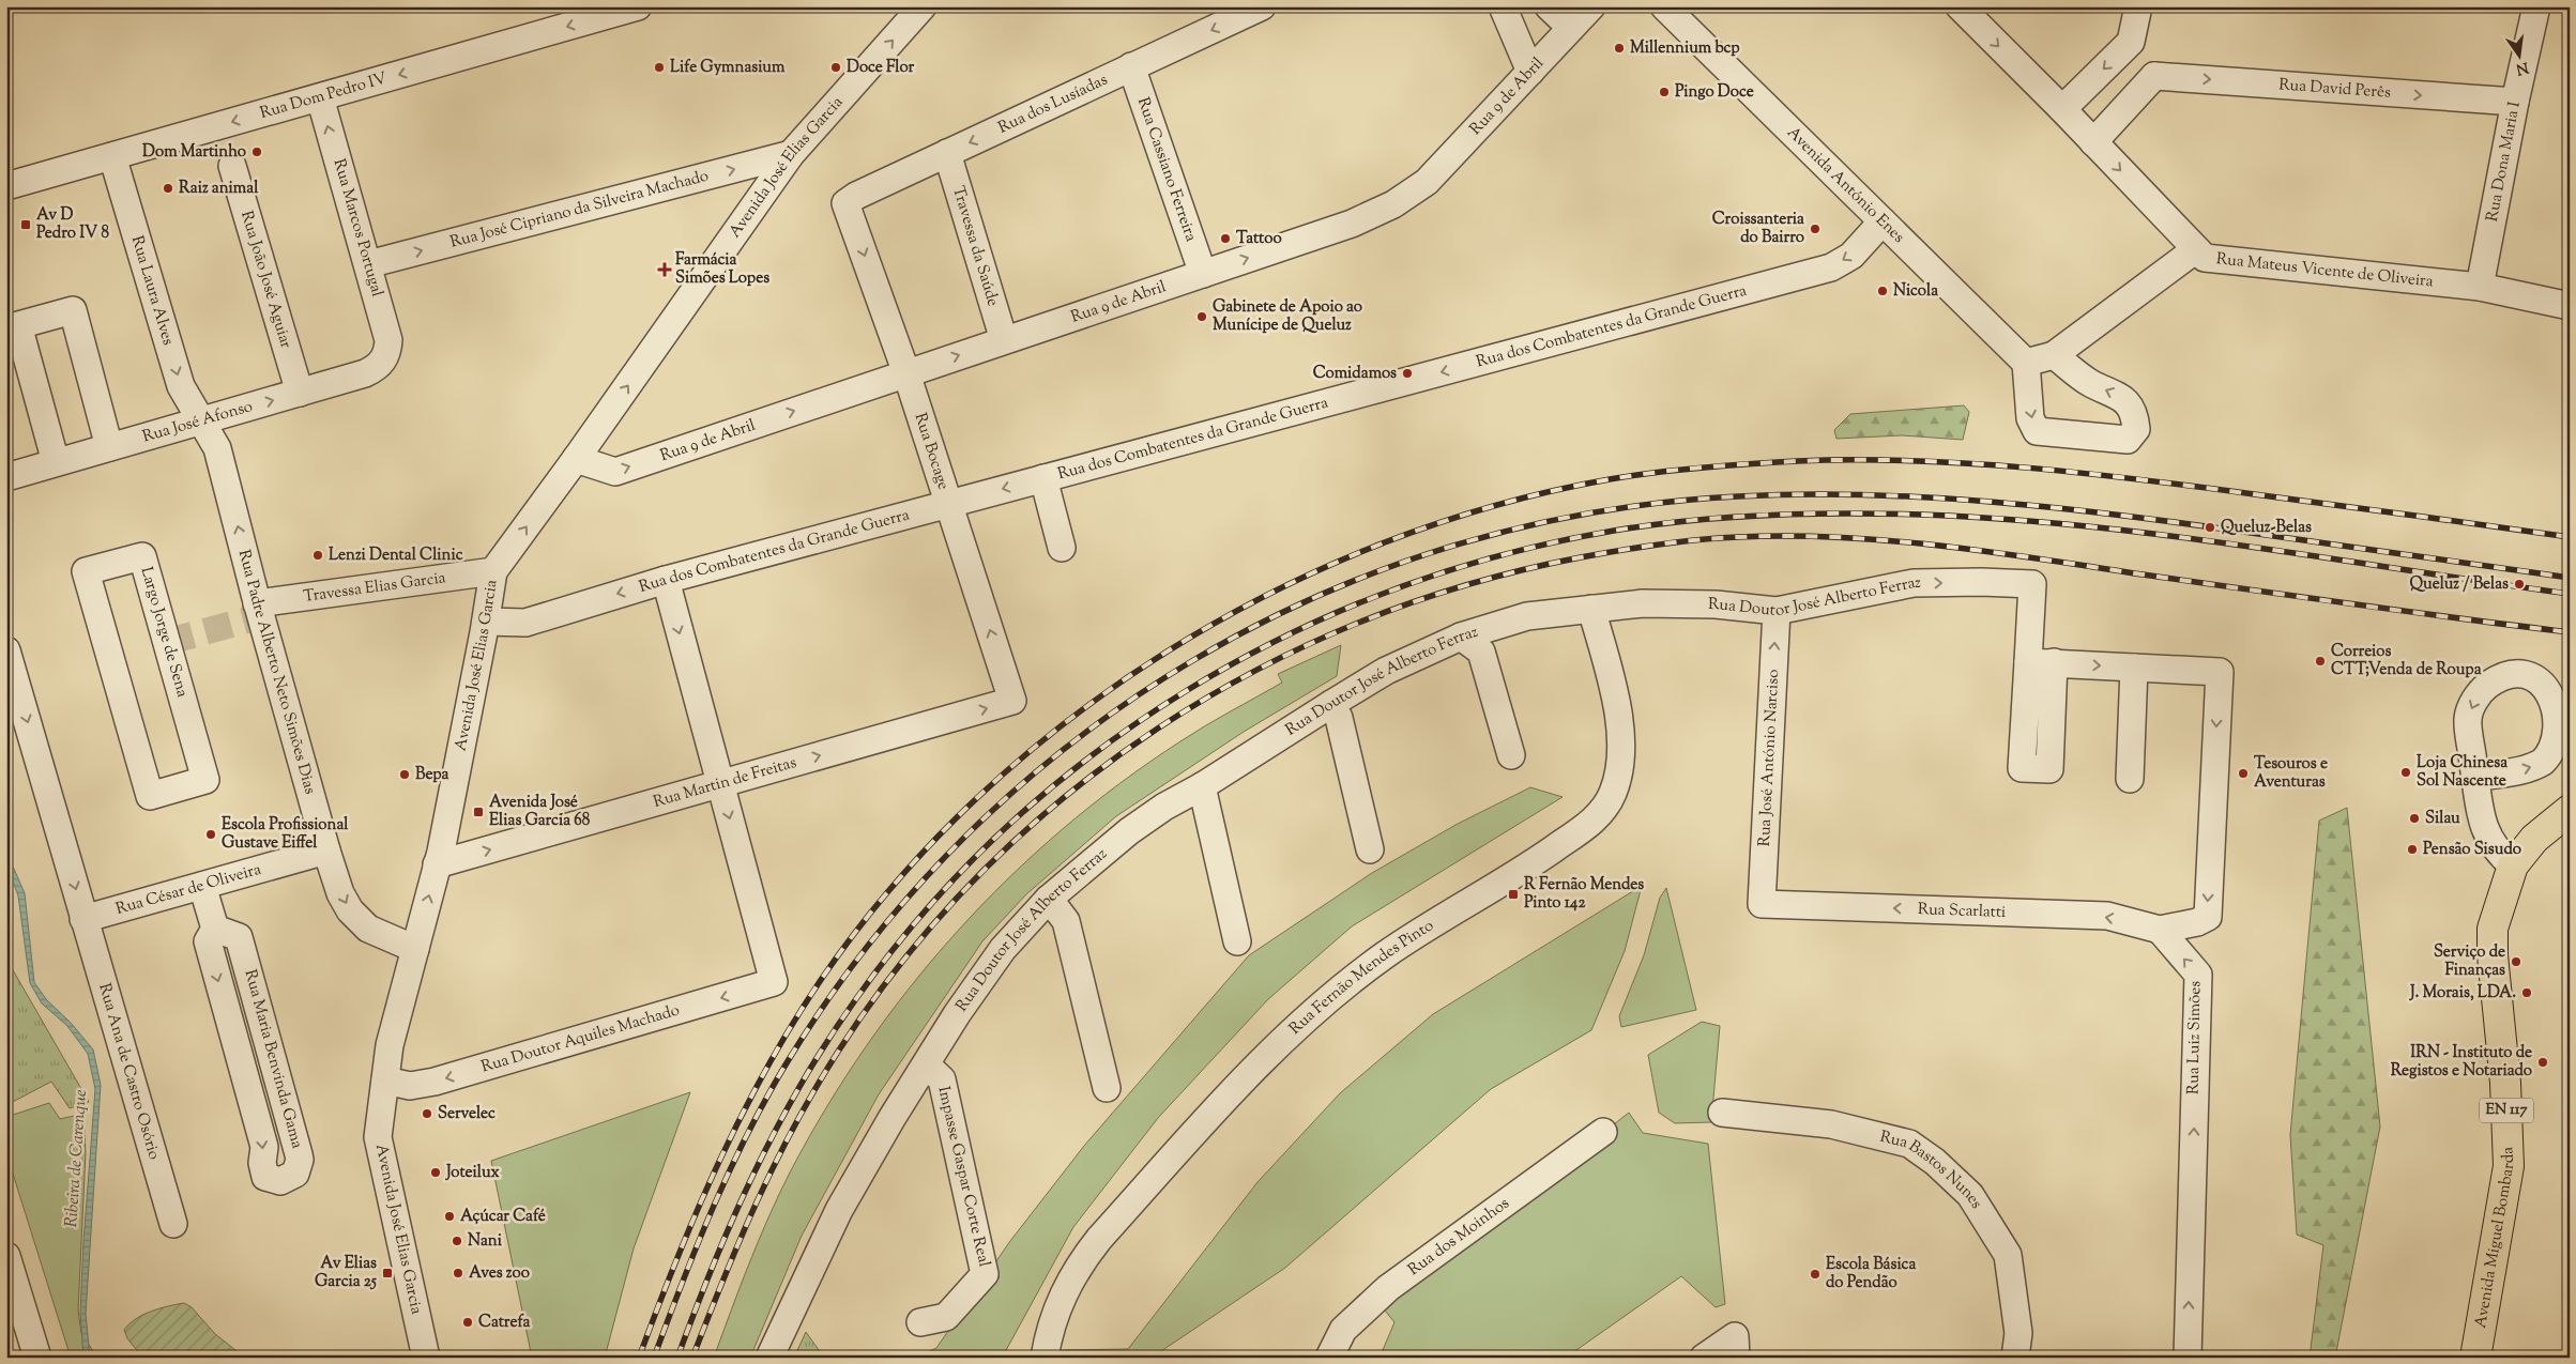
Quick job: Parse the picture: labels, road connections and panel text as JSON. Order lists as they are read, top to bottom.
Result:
{
  "streets": {
    "main road": ["EN 117", "Avenida Miguel Bombarda"],
    "street": [
      "Rua David Perês",
      "Rua Dom Pedro IV",
      "Rua 9 de Abril",
      "Rua dos Lusíadas",
      "Rua Dona Maria I",
      "Avenida José Elias Garcia",
      "Rua Cassiano Ferreira",
      "Avenida António Enes",
      "Rua José Cipriano da Silveira Machado",
      "Rua Marcos Portugal",
      "Travessa da Saúde",
      "Rua Mateus Vicente de Oliveira",
      "Rua João José Aguiar",
      "Rua Laura Alves",
      "Rua dos Combatentes da Grande Guerra",
      "Rua José Afonso",
      "Rua Bocage",
      "Travessa Elias Garcia",
      "Rua Doutor José Alberto Ferraz",
      "Largo Jorge de Sena",
      "Rua Padre Alberto Neto Simões Dias",
      "Rua José António Narciso",
      "Rua Martin de Freitas",
      "Rua César de Oliveira",
      "Rua Scarlatti",
      "Rua Fernão Mendes Pinto",
      "Rua Luiz Simões",
      "Rua Doutor Aquiles Machado",
      "Rua Maria Benvinda Gama",
      "Rua Ana de Castro Osório",
      "Rua Bastos Nunes",
      "Impasse Gaspar Corte Real",
      "Rua dos Moinhos"
    ]
  },
  "crossings": [
    ["Rua David Perês", "Rua Dona Maria I"],
    ["Rua Dom Pedro IV", "Rua Marcos Portugal"],
    ["Rua Dom Pedro IV", "Rua Laura Alves"],
    ["Rua 9 de Abril", "Avenida José Elias Garcia"],
    ["Rua 9 de Abril", "Rua Cassiano Ferreira"],
    ["Rua 9 de Abril", "Travessa da Saúde"],
    ["Rua 9 de Abril", "Rua Bocage"],
    ["Rua dos Lusíadas", "Rua Cassiano Ferreira"],
    ["Rua dos Lusíadas", "Travessa da Saúde"],
    ["Rua dos Lusíadas", "Rua Bocage"],
    ["Rua Dona Maria I", "Rua Mateus Vicente de Oliveira"],
    ["Avenida José Elias Garcia", "Rua José Cipriano da Silveira Machado"],
    ["Avenida José Elias Garcia", "Rua dos Combatentes da Grande Guerra"],
    ["Avenida José Elias Garcia", "Travessa Elias Garcia"],
    ["Avenida José Elias Garcia", "Rua Padre Alberto Neto Simões Dias"],
    ["Avenida José Elias Garcia", "Rua Martin de Freitas"],
    ["Avenida José Elias Garcia", "Rua Doutor Aquiles Machado"],
    ["Avenida António Enes", "Rua dos Combatentes da Grande Guerra"],
    ["Rua José Cipriano da Silveira Machado", "Rua Marcos Portugal"],
    ["Rua Marcos Portugal", "Rua José Afonso"],
    ["Rua João José Aguiar", "Rua José Afonso"],
    ["Rua Laura Alves", "Rua José Afonso"],
    ["Rua Laura Alves", "Rua Padre Alberto Neto Simões Dias"],
    ["Rua dos Combatentes da Grande Guerra", "Rua Bocage"],
    ["Rua José Afonso", "Rua Padre Alberto Neto Simões Dias"],
    ["Rua Bocage", "Rua Martin de Freitas"],
    ["Travessa Elias Garcia", "Rua Padre Alberto Neto Simões Dias"],
    ["Rua Doutor José Alberto Ferraz", "Rua José António Narciso"],
    ["Rua Doutor José Alberto Ferraz", "Rua Scarlatti"],
    ["Rua Doutor José Alberto Ferraz", "Rua Fernão Mendes Pinto"],
    ["Rua Doutor José Alberto Ferraz", "Rua Luiz Simões"],
    ["Rua Doutor José Alberto Ferraz", "Impasse Gaspar Corte Real"],
    ["Rua Padre Alberto Neto Simões Dias", "Rua César de Oliveira"],
    ["Rua José António Narciso", "Rua Scarlatti"],
    ["Rua Martin de Freitas", "Rua Doutor Aquiles Machado"],
    ["Rua César de Oliveira", "Rua Maria Benvinda Gama"],
    ["Rua César de Oliveira", "Rua Ana de Castro Osório"],
    ["Rua Scarlatti", "Rua Luiz Simões"]
  ],
  "one_way": [
    "Rua David Perês",
    "Rua Dom Pedro IV",
    "Rua 9 de Abril",
    "Rua dos Lusíadas",
    "Avenida José Elias Garcia",
    "Rua José Cipriano da Silveira Machado",
    "Rua Marcos Portugal",
    "Rua Mateus Vicente de Oliveira",
    "Rua Laura Alves",
    "Rua dos Combatentes da Grande Guerra",
    "Rua José António Narciso",
    "Rua Martin de Freitas",
    "Rua Scarlatti",
    "Rua Luiz Simões",
    "Rua Ana de Castro Osório"
  ],
  "water": ["Ribeira de Carenque"],
  "places": {
    "other": [
      "Millennium bcp",
      "Life Gymnasium",
      "Doce Flor",
      "Pingo Doce",
      "Dom Martinho",
      "Raiz animal",
      "Croissanteria do Bairro",
      "Tattoo",
      "Nicola",
      "Gabinete de Apoio ao Munícipe de Queluz",
      "Comidamos",
      "Queluz-Belas",
      "Lenzi Dental Clinic",
      "Queluz / Belas",
      "Correios CTT;Venda de Roupa",
      "Loja Chinesa Sol Nascente",
      "Tesouros e Aventuras",
      "Bepa",
      "Silau",
      "Escola Profissional Gustave Eiffel",
      "Pensão Sisudo",
      "Serviço de Finanças",
      "J. Morais, LDA.",
      "IRN - Instituto de Registos e Notariado",
      "Servelec",
      "Joteilux",
      "Açúcar Café",
      "Nani",
      "Aves zoo",
      "Escola Básica do Pendão",
      "Catrefa"
    ],
    "transit": [
      "Av D Pedro IV 8",
      "Avenida José Elias Garcia 68",
      "R Fernão Mendes Pinto 142",
      "Av Elias Garcia 25"
    ],
    "health": ["Farmácia Simões Lopes"]
  },
  "north": "bottom"
}
